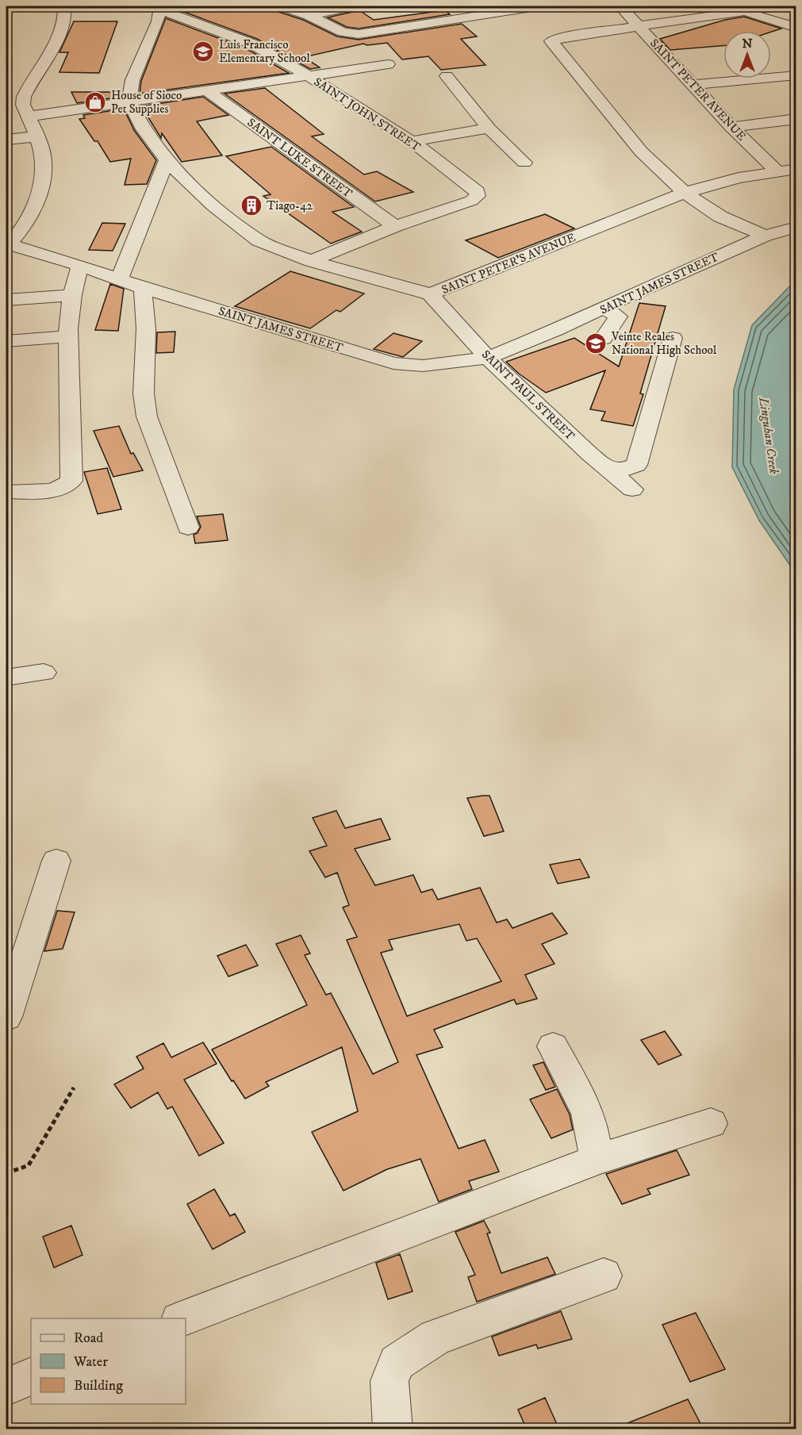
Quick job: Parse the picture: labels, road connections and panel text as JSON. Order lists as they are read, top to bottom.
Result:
{
  "streets": {
    "street": [
      "SAINT PETER AVENUE",
      "SAINT JOHN STREET",
      "SAINT LUKE STREET",
      "SAINT PETER'S AVENUE",
      "SAINT JAMES STREET",
      "SAINT PAUL STREET"
    ]
  },
  "crossings": [
    ["SAINT PETER AVENUE", "SAINT PETER'S AVENUE"],
    ["SAINT JOHN STREET", "SAINT LUKE STREET"],
    ["SAINT PETER'S AVENUE", "SAINT PAUL STREET"],
    ["SAINT JAMES STREET", "SAINT PAUL STREET"]
  ],
  "water": ["Linguhan Creek"],
  "places": {
    "school or university": ["Luis Francisco Elementary School", "Veinte Reales National High School"],
    "shop": ["House of Sioco Pet Supplies"],
    "building": ["Tiago-42"]
  },
  "legend": ["Road", "Water", "Building"],
  "north": "top"
}
